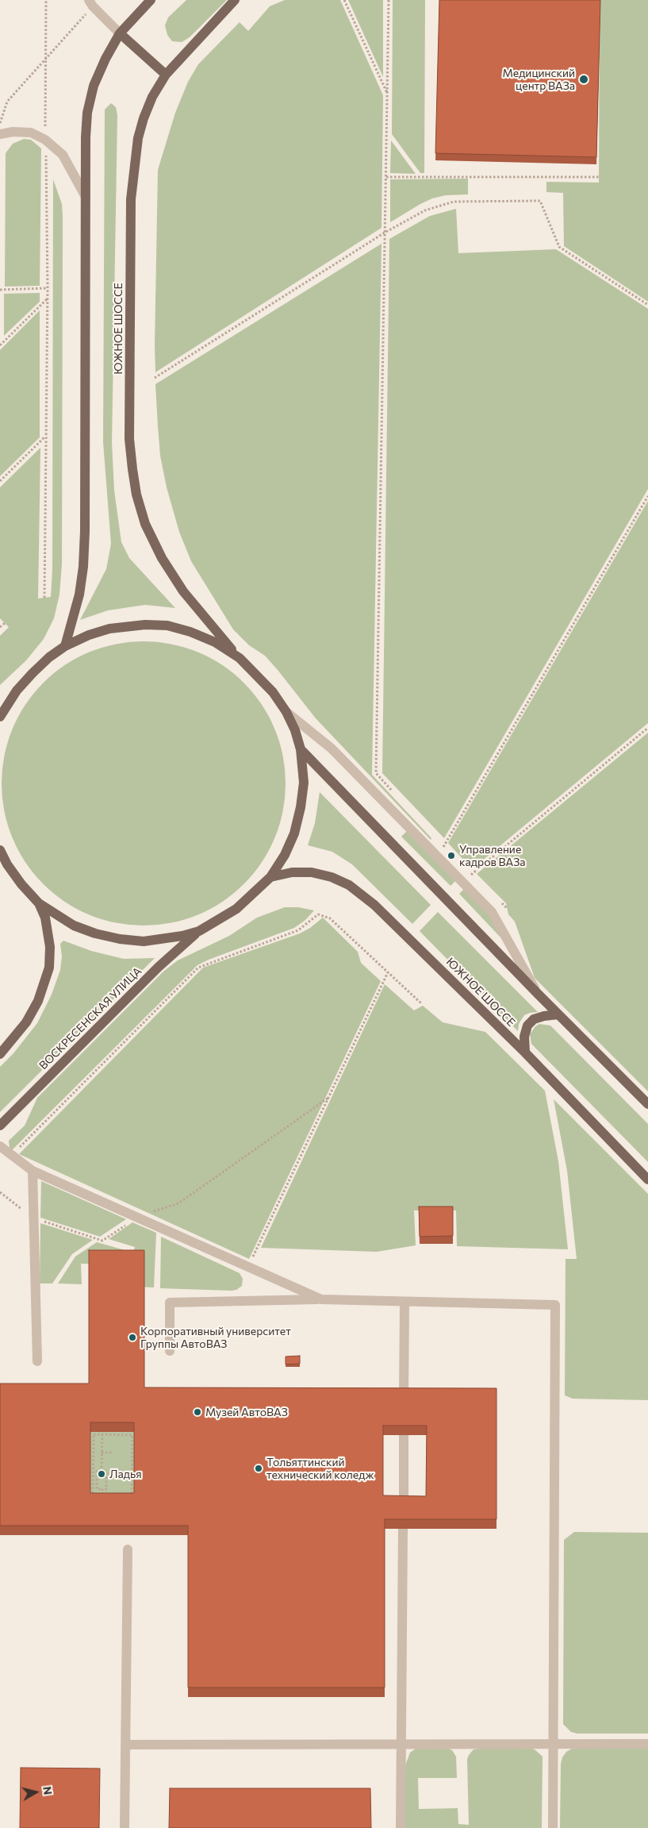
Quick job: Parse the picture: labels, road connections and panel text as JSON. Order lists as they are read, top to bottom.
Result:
{
  "streets": {
    "main road": ["ЮЖНОЕ ШОССЕ", "ВОСКРЕСЕНСКАЯ УЛИЦА"]
  },
  "places": [
    "Медицинский центр ВАЗа",
    "Управление кадров ВАЗа",
    "Корпоративный университет Группы АвтоВАЗ",
    "Музей АвтоВАЗ",
    "Тольяттинский технический коледж",
    "Ладья"
  ],
  "north": "right"
}
